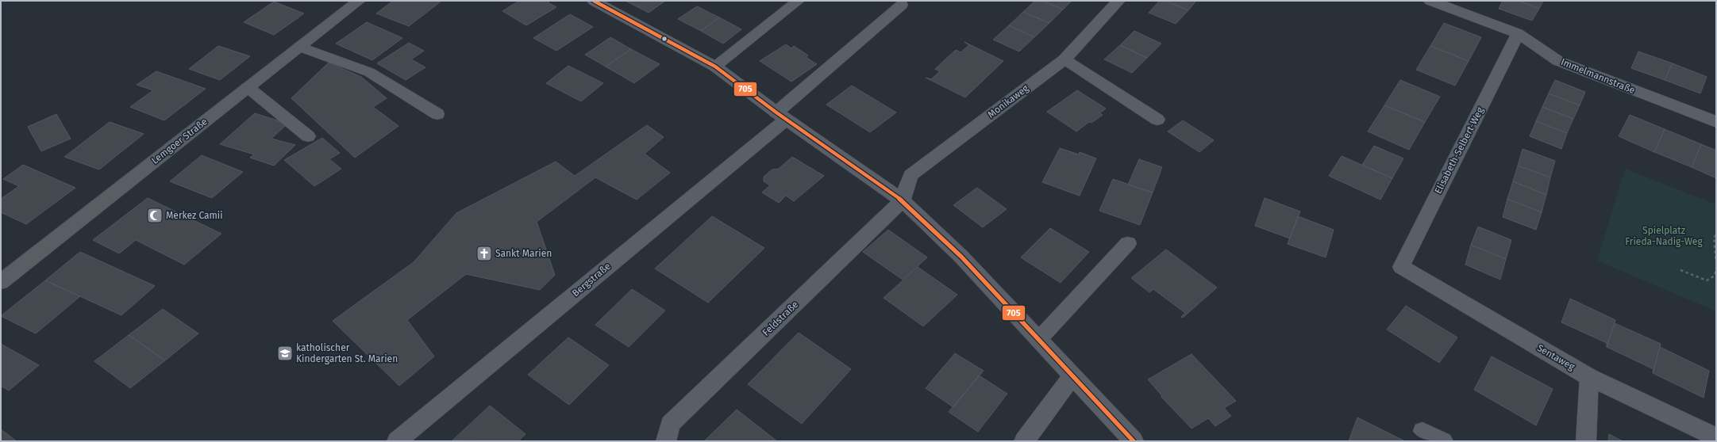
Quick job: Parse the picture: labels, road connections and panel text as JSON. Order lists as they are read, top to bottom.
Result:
{
  "streets": {
    "main road": ["Lemgoer Straße"],
    "street": [
      "Immelmannstraße",
      "Monikaweg",
      "Elisabeth-Selbert-Weg",
      "Bergstraße",
      "Feldstraße",
      "Sentaweg"
    ]
  },
  "crossings": [
    ["Immelmannstraße", "Elisabeth-Selbert-Weg"],
    ["Monikaweg", "Feldstraße"],
    ["Elisabeth-Selbert-Weg", "Sentaweg"]
  ],
  "parks": ["Spielplatz Frieda-Nadig-Weg"],
  "places": {
    "mosque": ["Merkez Camii"],
    "church": ["Sankt Marien"],
    "school or university": ["katholischer Kindergarten St. Marien"]
  },
  "lines": ["transit line 705"]
}
